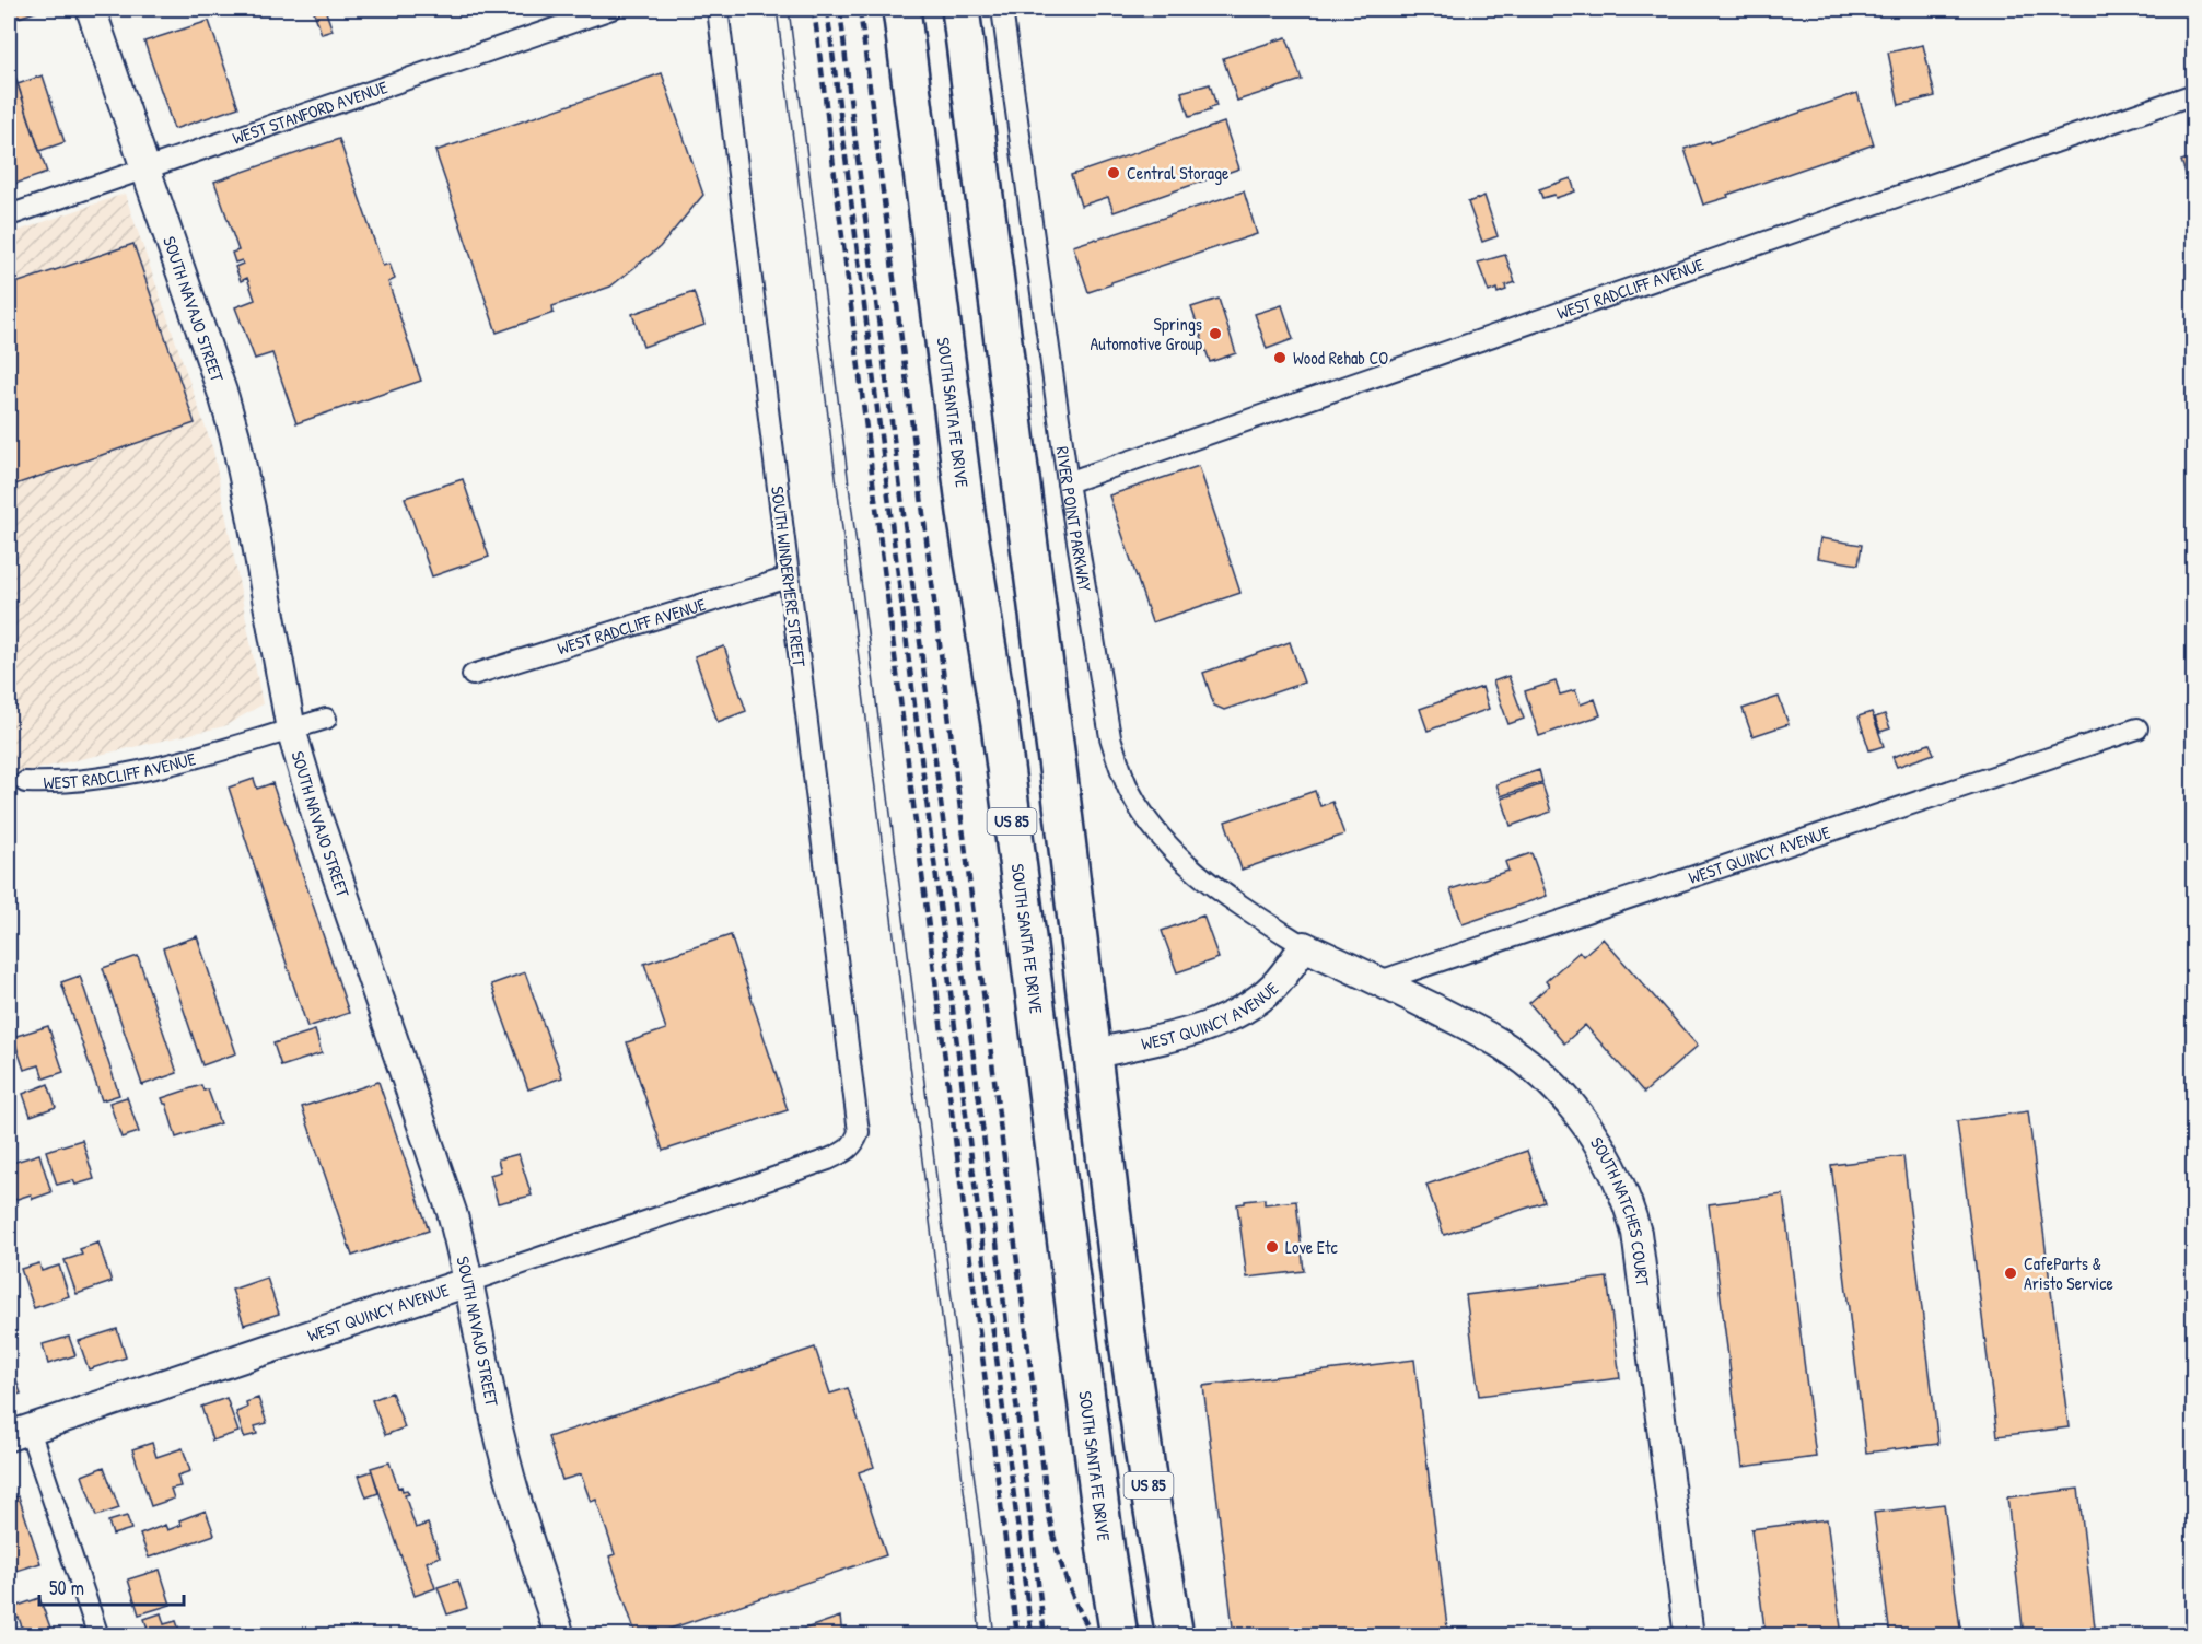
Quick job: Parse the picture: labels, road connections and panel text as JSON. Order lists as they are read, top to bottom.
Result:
{
  "streets": {
    "highway": ["SOUTH SANTA FE DRIVE", "US 85"],
    "street": [
      "WEST STANFORD AVENUE",
      "WEST RADCLIFF AVENUE",
      "SOUTH NAVAJO STREET",
      "RIVER POINT PARKWAY",
      "SOUTH WINDERMERE STREET",
      "WEST QUINCY AVENUE",
      "SOUTH NATCHES COURT"
    ]
  },
  "crossings": [
    ["WEST STANFORD AVENUE", "SOUTH NAVAJO STREET"],
    ["WEST RADCLIFF AVENUE", "SOUTH NAVAJO STREET"],
    ["WEST RADCLIFF AVENUE", "RIVER POINT PARKWAY"],
    ["WEST RADCLIFF AVENUE", "SOUTH WINDERMERE STREET"],
    ["SOUTH NAVAJO STREET", "WEST QUINCY AVENUE"],
    ["RIVER POINT PARKWAY", "WEST QUINCY AVENUE"],
    ["RIVER POINT PARKWAY", "SOUTH NATCHES COURT"],
    ["SOUTH WINDERMERE STREET", "WEST QUINCY AVENUE"],
    ["US 85", "WEST QUINCY AVENUE"],
    ["WEST QUINCY AVENUE", "SOUTH NATCHES COURT"]
  ],
  "places": [
    "Central Storage",
    "Springs Automotive Group",
    "Wood Rehab CO",
    "Love Etc",
    "CafeParts & Aristo Service"
  ],
  "scale_bar": "50 m"
}
